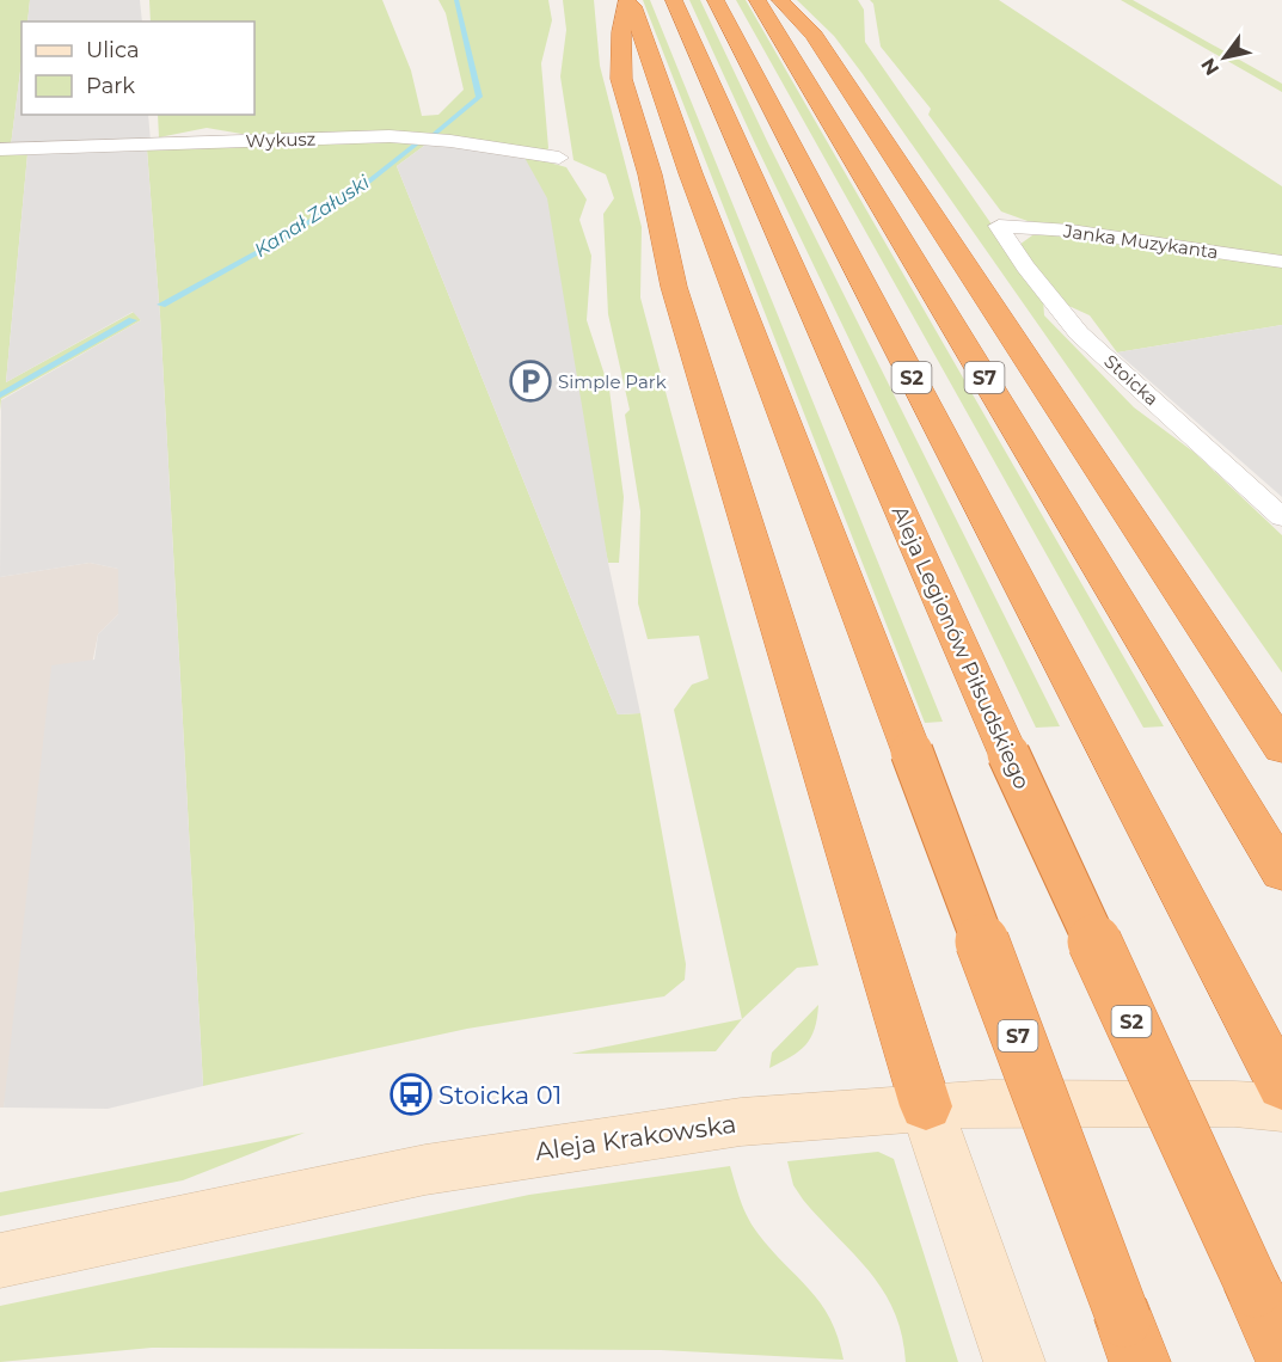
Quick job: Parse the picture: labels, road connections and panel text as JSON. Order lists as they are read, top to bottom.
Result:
{
  "streets": {
    "highway": ["S2", "S7", "Aleja Legionów Piłsudskiego"],
    "main road": ["Aleja Krakowska"],
    "street": ["Wykusz", "Janka Muzykanta", "Stoicka"]
  },
  "crossings": [
    ["Janka Muzykanta", "Stoicka"]
  ],
  "water": ["Kanał Załuski"],
  "places": {
    "parking": ["Simple Park"],
    "bus stop": ["Stoicka 01"]
  },
  "legend": ["Ulica", "Park"],
  "north": "bottom left"
}
